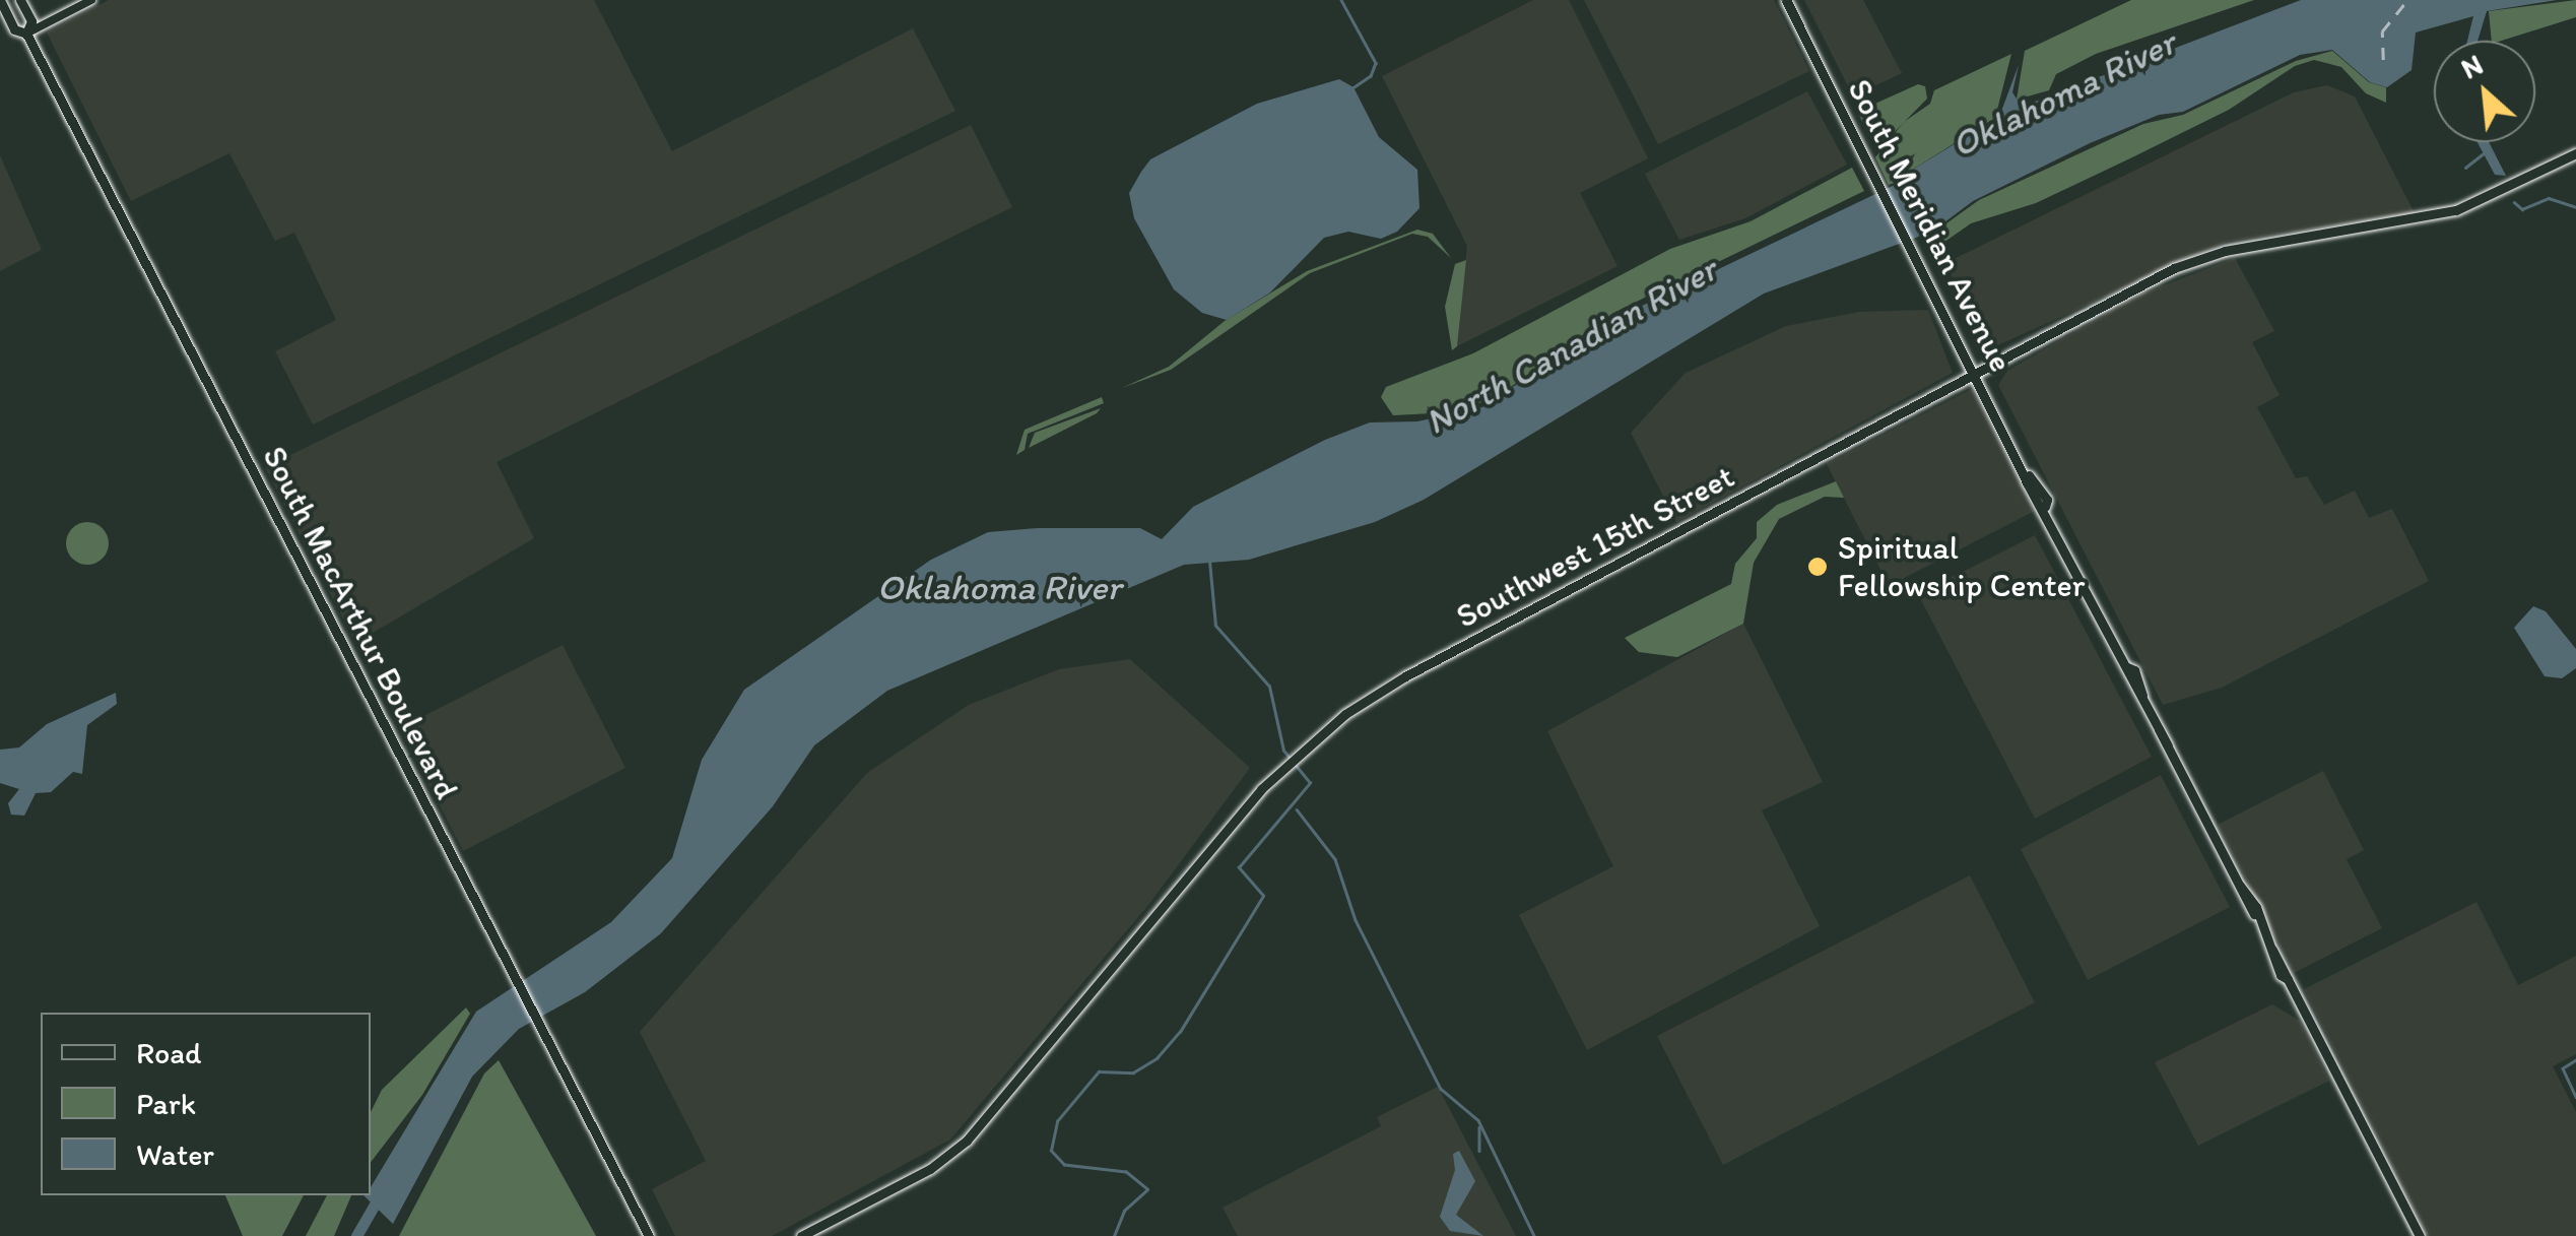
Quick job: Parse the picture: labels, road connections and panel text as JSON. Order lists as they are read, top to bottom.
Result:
{
  "streets": {
    "main road": ["South Meridian Avenue", "Southwest 15th Street", "South MacArthur Boulevard"]
  },
  "crossings": [
    ["South Meridian Avenue", "Southwest 15th Street"]
  ],
  "water": ["Oklahoma River", "North Canadian River"],
  "places": ["Spiritual Fellowship Center"],
  "legend": ["Road", "Park", "Water"],
  "north": "top left"
}
